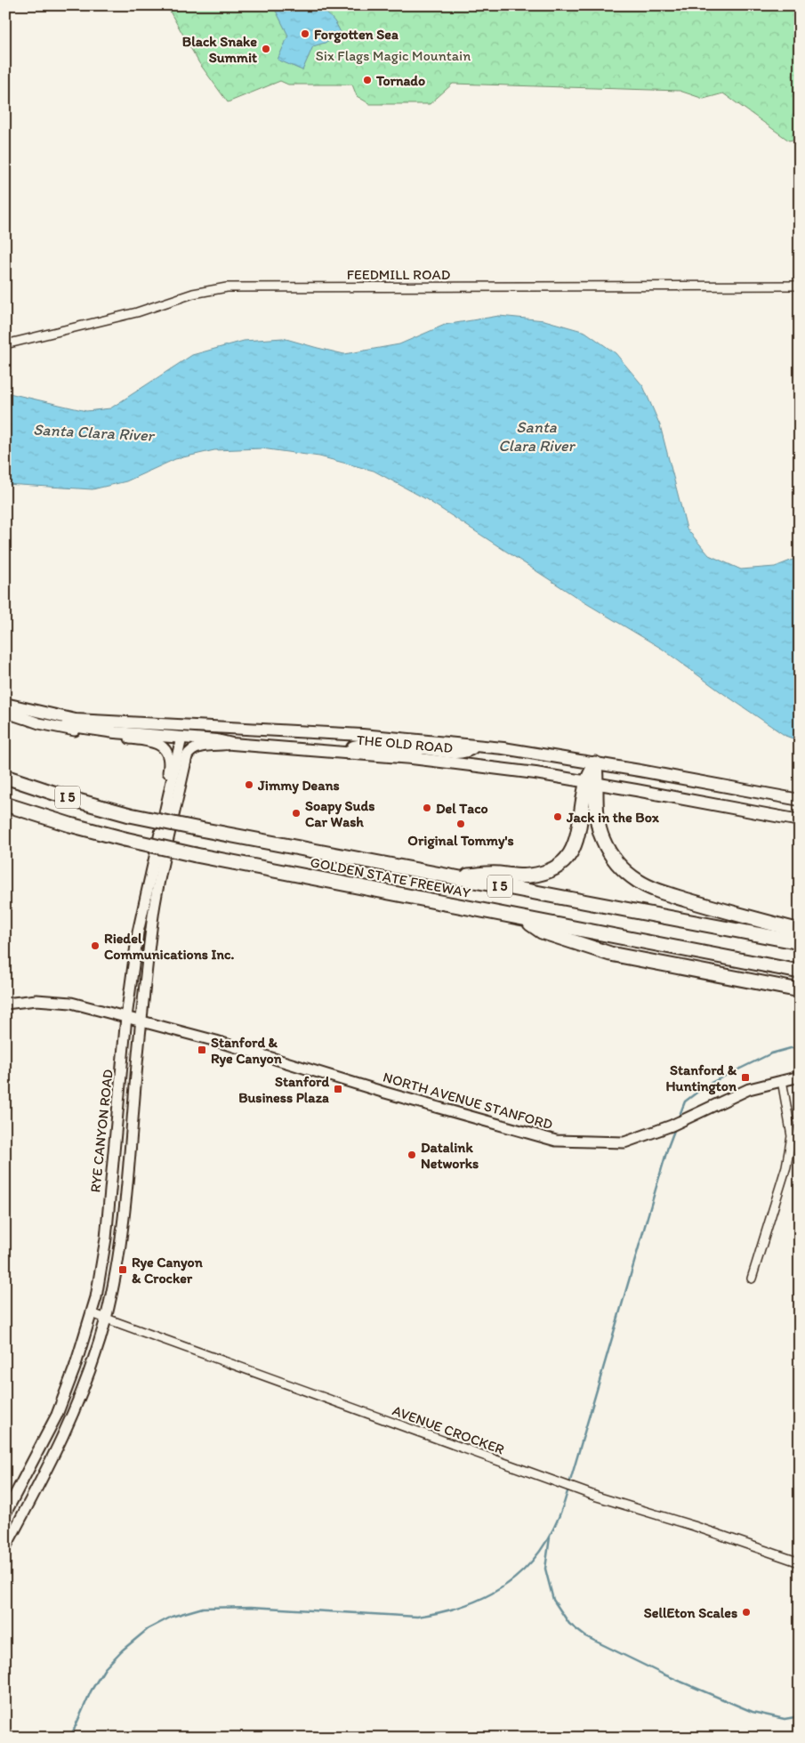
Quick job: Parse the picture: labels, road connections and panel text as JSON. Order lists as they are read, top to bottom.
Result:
{
  "streets": {
    "highway": ["I 5", "GOLDEN STATE FREEWAY"],
    "main road": ["THE OLD ROAD", "NORTH AVENUE STANFORD", "RYE CANYON ROAD"],
    "street": ["FEEDMILL ROAD", "AVENUE CROCKER"]
  },
  "crossings": [
    ["THE OLD ROAD", "RYE CANYON ROAD"],
    ["NORTH AVENUE STANFORD", "RYE CANYON ROAD"],
    ["RYE CANYON ROAD", "AVENUE CROCKER"]
  ],
  "water": ["Santa Clara River"],
  "parks": ["Six Flags Magic Mountain"],
  "places": {
    "other": [
      "Forgotten Sea",
      "Black Snake Summit",
      "Tornado",
      "Jimmy Deans",
      "Del Taco",
      "Soapy Suds Car Wash",
      "Jack in the Box",
      "Original Tommy's",
      "Riedel Communications Inc.",
      "Datalink Networks",
      "SellEton Scales"
    ],
    "transit": [
      "Stanford & Rye Canyon",
      "Stanford & Huntington",
      "Stanford Business Plaza",
      "Rye Canyon & Crocker"
    ]
  }
}
